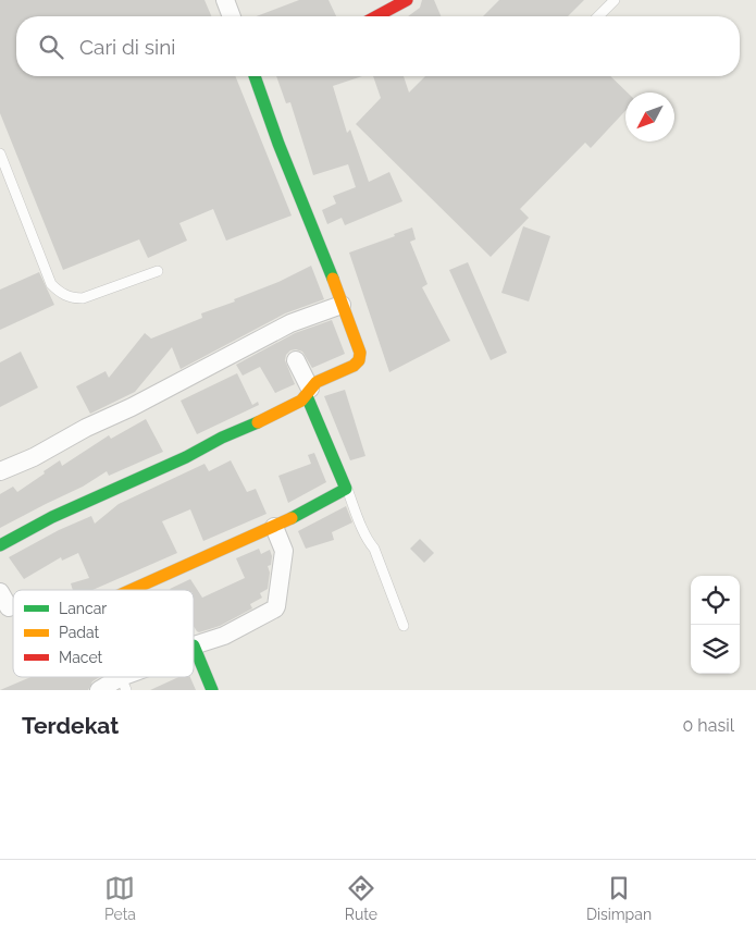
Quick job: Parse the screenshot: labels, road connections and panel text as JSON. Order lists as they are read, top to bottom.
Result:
{
  "legend": ["Lancar", "Padat", "Macet"],
  "north": "bottom left",
  "page": {
    "search": "Cari di sini",
    "heading": ["Terdekat", "0 hasil"],
    "nav": ["Peta", "Rute", "Disimpan"]
  }
}
